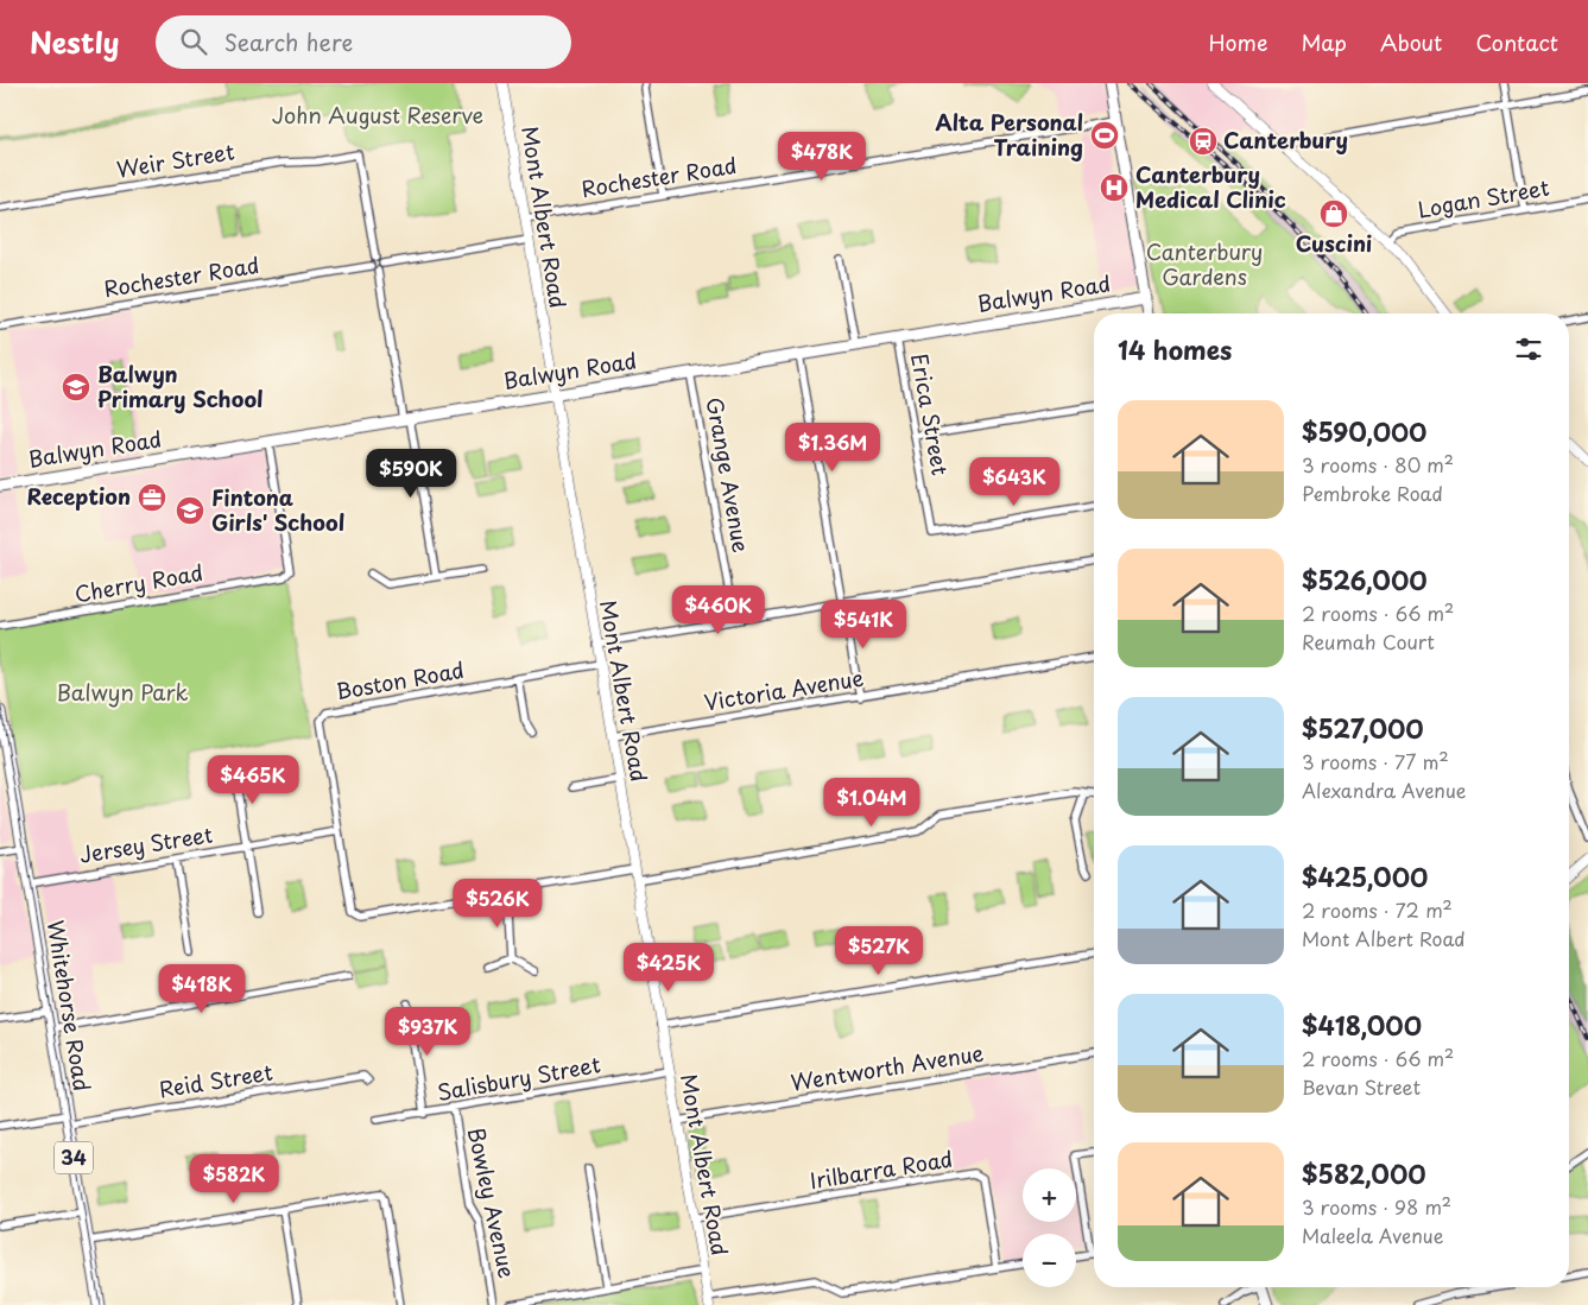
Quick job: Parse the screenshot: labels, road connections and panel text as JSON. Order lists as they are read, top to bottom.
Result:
{
  "streets": {
    "main road": [
      "Mont Albert Road",
      "Balwyn Road",
      "Whitehorse Road",
      "34"
    ],
    "street": [
      "Weir Street",
      "Rochester Road",
      "Logan Street",
      "Erica Street",
      "Grange Avenue",
      "Cherry Road",
      "Boston Road",
      "Victoria Avenue",
      "Jersey Street",
      "Wentworth Avenue",
      "Salisbury Street",
      "Reid Street",
      "Irilbarra Road",
      "Bowley Avenue"
    ]
  },
  "crossings": [
    ["Rochester Road", "Mont Albert Road"],
    ["Mont Albert Road", "Balwyn Road"],
    ["Mont Albert Road", "Boston Road"],
    ["Mont Albert Road", "Victoria Avenue"],
    ["Mont Albert Road", "Wentworth Avenue"],
    ["Mont Albert Road", "Salisbury Street"],
    ["Mont Albert Road", "Irilbarra Road"],
    ["Balwyn Road", "Erica Street"],
    ["Balwyn Road", "Grange Avenue"],
    ["Balwyn Road", "Cherry Road"],
    ["Boston Road", "Jersey Street"],
    ["Jersey Street", "Whitehorse Road"],
    ["Whitehorse Road", "Reid Street"],
    ["Salisbury Street", "Bowley Avenue"]
  ],
  "parks": ["John August Reserve", "Canterbury Gardens", "Balwyn Park"],
  "places": {
    "sports": ["Alta Personal Training"],
    "station": ["Canterbury"],
    "hospital": ["Canterbury Medical Clinic"],
    "shop": ["Cuscini"],
    "school or university": ["Balwyn Primary School", "Fintona Girls' School"],
    "office": ["Reception"]
  },
  "page": {
    "header": "Nestly",
    "search": "Search here",
    "nav": [
      "Home",
      "Map",
      "About",
      "Contact"
    ],
    "price": [
      "$478K",
      "$1.36M",
      "$590K",
      "$643K",
      "$460K",
      "$541K",
      "$465K",
      "$1.04M",
      "$526K",
      "$527K",
      "$425K",
      "$418K",
      "$937K",
      "$582K"
    ],
    "heading": "14 homes",
    "list": [
      {
        "name": "$590,000",
        "note": "3 rooms · 80 m² · Pembroke Road"
      },
      {
        "name": "$526,000",
        "note": "2 rooms · 66 m² · Reumah Court"
      },
      {
        "name": "$527,000",
        "note": "3 rooms · 77 m² · Alexandra Avenue"
      },
      {
        "name": "$425,000",
        "note": "2 rooms · 72 m² · Mont Albert Road"
      },
      {
        "name": "$418,000",
        "note": "2 rooms · 66 m² · Bevan Street"
      },
      {
        "name": "$582,000",
        "note": "3 rooms · 98 m² · Maleela Avenue"
      }
    ],
    "map_buttons": ["+", "−"]
  }
}
